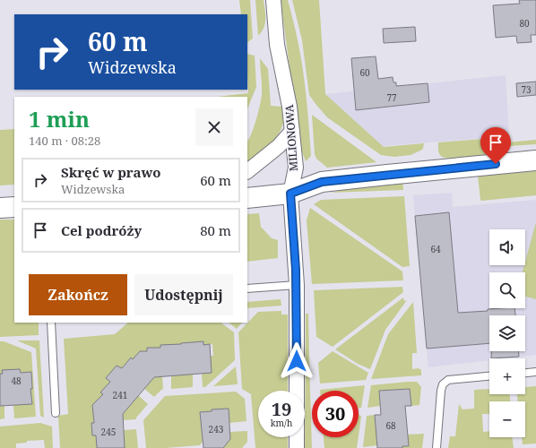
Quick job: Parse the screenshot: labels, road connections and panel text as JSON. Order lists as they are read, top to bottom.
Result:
{
  "streets": {
    "street": ["MILIONOWA"]
  },
  "house_numbers": [
    "80",
    "60",
    "73",
    "77",
    "64",
    "48",
    "241",
    "68",
    "243",
    "245"
  ],
  "page": {
    "turn": ["60 m", "Widzewska"],
    "heading": ["1 min", "140 m · 08:28"],
    "list": [
      {
        "name": "Skręć w prawo",
        "note": "Widzewska",
        "value": "60 m"
      },
      {
        "name": "Cel podróży",
        "value": "80 m"
      }
    ],
    "map_buttons": ["+", "−"],
    "buttons": ["Zakończ", "Udostępnij"],
    "speed": "19 km/h",
    "limit": "30"
  }
}
